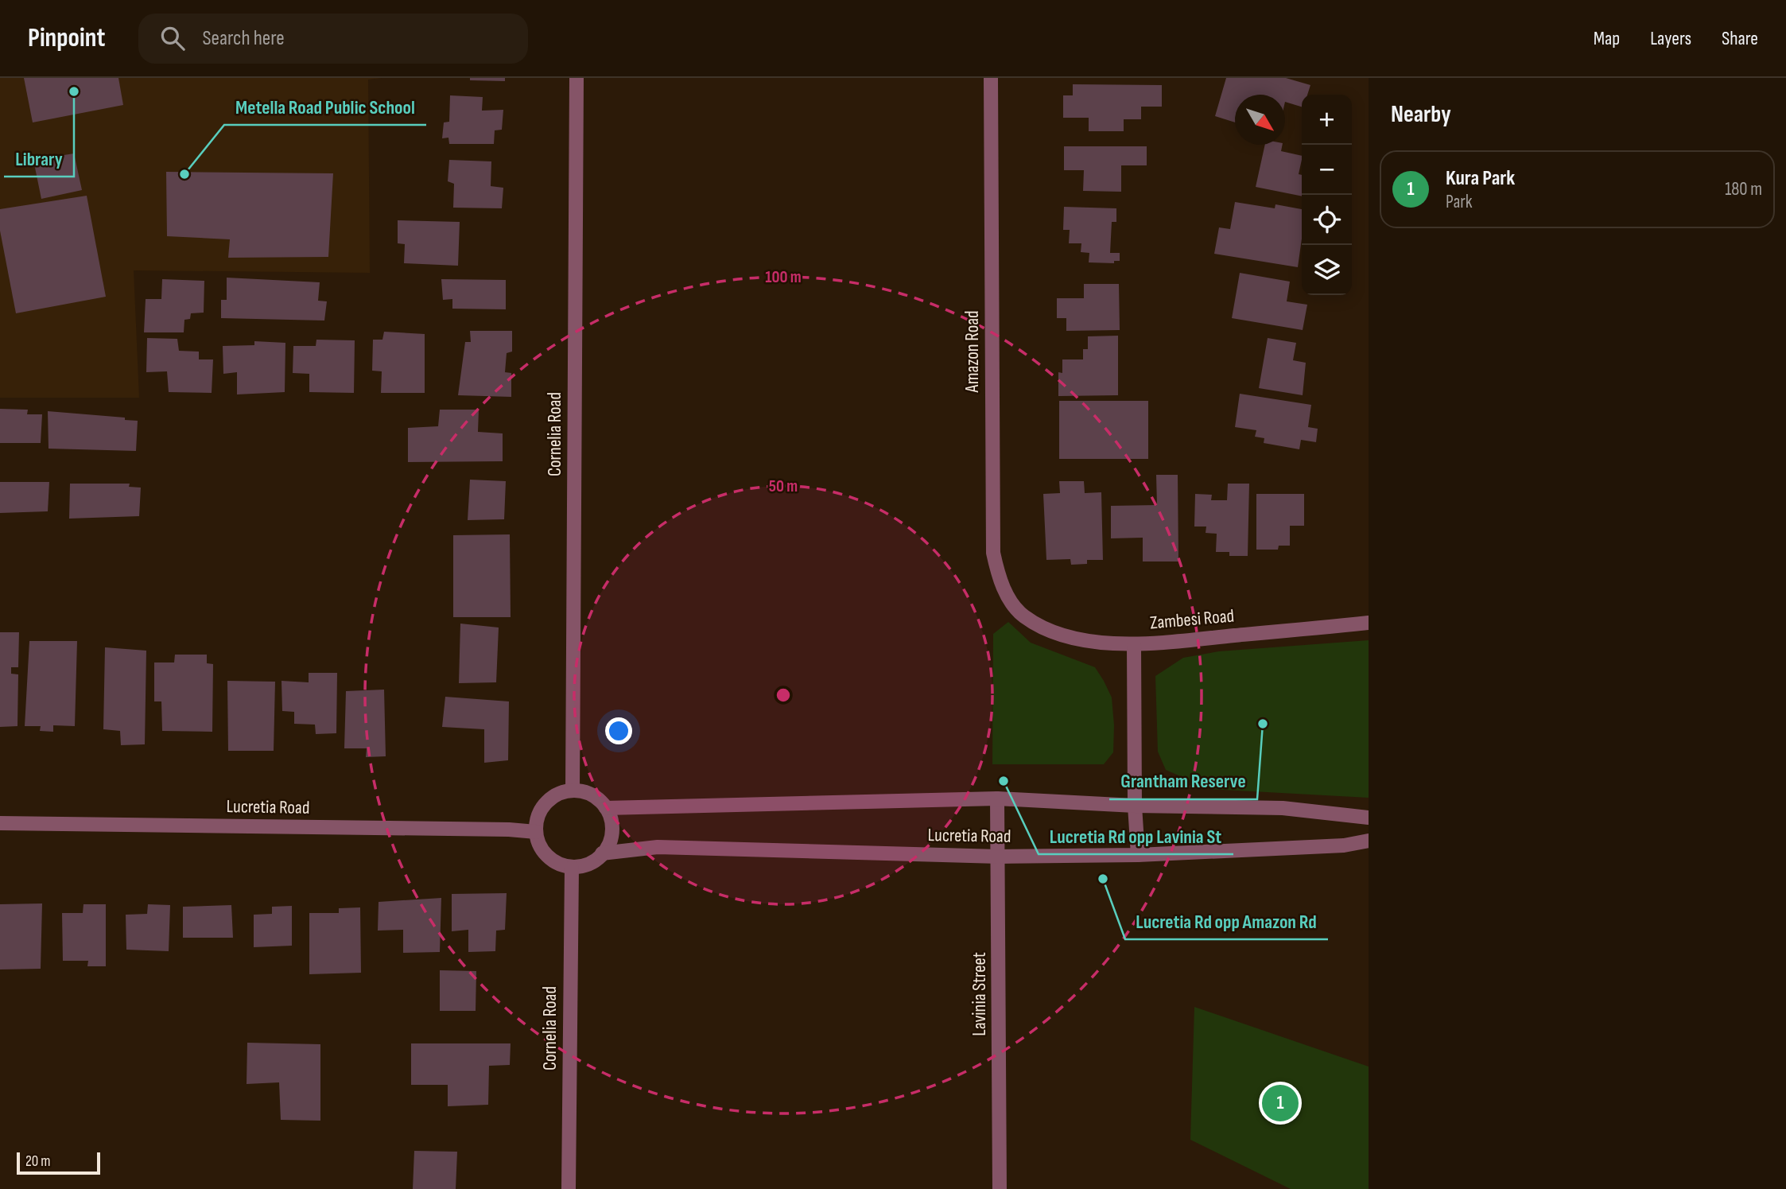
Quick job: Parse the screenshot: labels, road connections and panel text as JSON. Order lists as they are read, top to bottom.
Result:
{
  "streets": {
    "street": [
      "Amazon Road",
      "Cornelia Road",
      "Zambesi Road",
      "Lucretia Road",
      "Lavinia Street"
    ]
  },
  "crossings": [
    ["Amazon Road", "Zambesi Road"],
    ["Cornelia Road", "Lucretia Road"],
    ["Lucretia Road", "Lavinia Street"]
  ],
  "places": [
    "Library",
    "Metella Road Public School",
    "Grantham Reserve",
    "Lucretia Rd opp Lavinia St",
    "Lucretia Rd opp Amazon Rd"
  ],
  "scale_bar": "20 m",
  "north": "bottom right",
  "page": {
    "header": "Pinpoint",
    "search": "Search here",
    "nav": ["Map", "Layers", "Share"],
    "heading": "Nearby",
    "map_buttons": ["+", "−"],
    "list": [
      {
        "mark": "1",
        "name": "Kura Park",
        "note": "Park",
        "value": "180 m"
      }
    ],
    "pins": "1",
    "scale": "20 m"
  },
  "rings": ["100 m", "50 m"]
}
